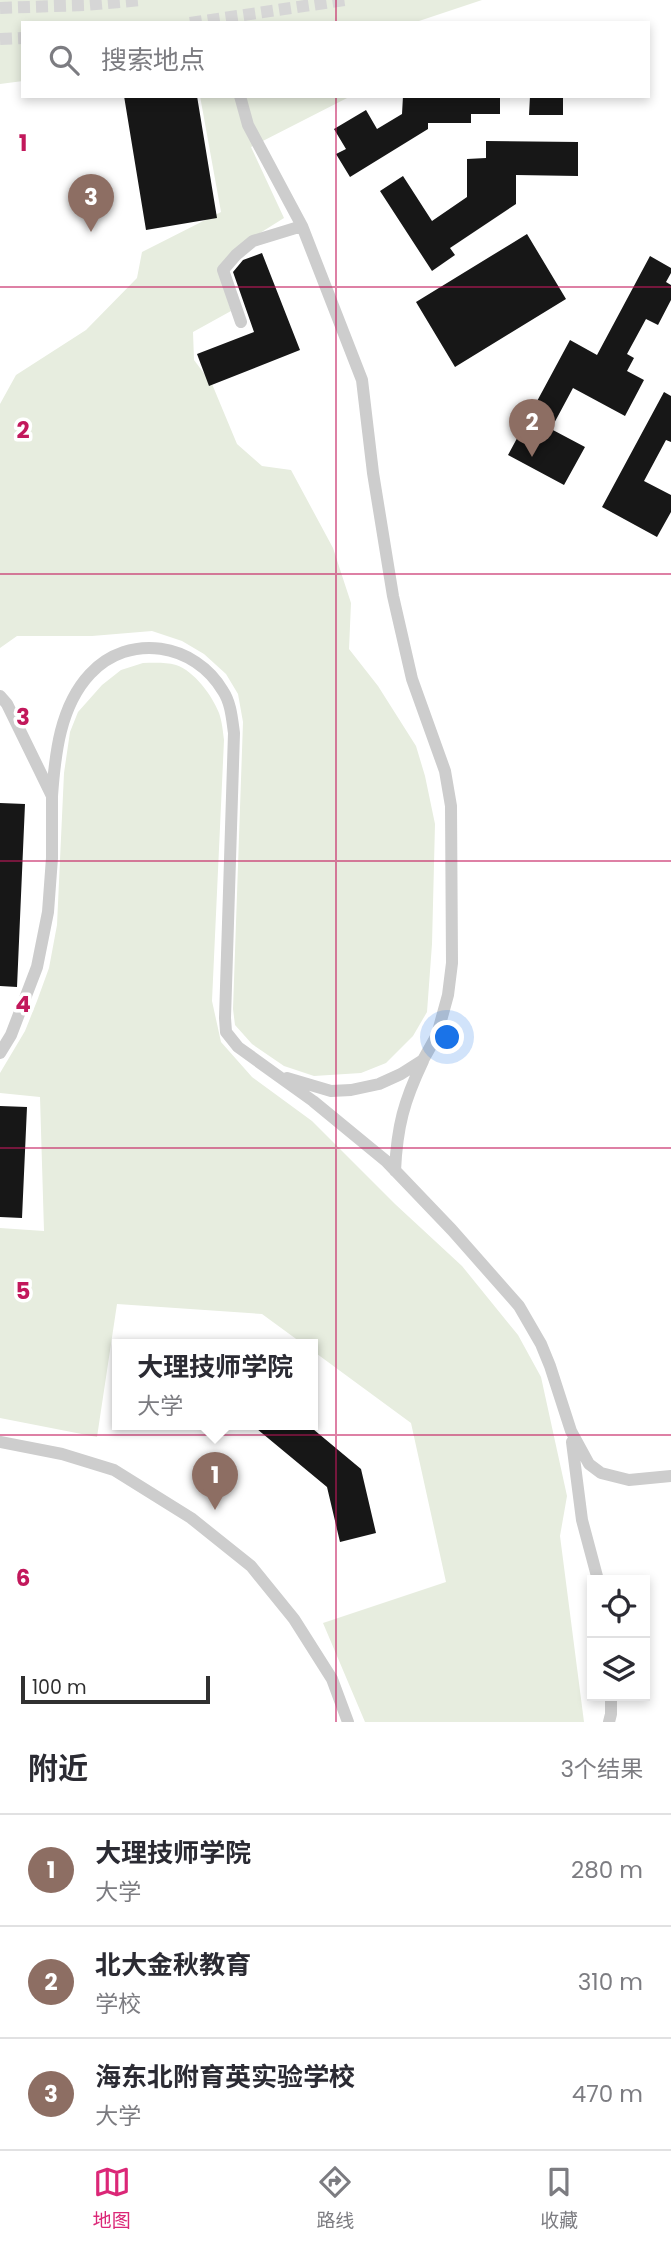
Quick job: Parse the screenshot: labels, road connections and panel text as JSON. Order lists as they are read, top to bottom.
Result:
{
  "scale_bar": "100 m",
  "page": {
    "search": "搜索地点",
    "pins": ["3", "2", "1"],
    "popup": ["大理技师学院", "大学"],
    "scale": "100 m",
    "heading": ["附近", "3个结果"],
    "list": [
      {
        "mark": "1",
        "name": "大理技师学院",
        "note": "大学",
        "value": "280 m"
      },
      {
        "mark": "2",
        "name": "北大金秋教育",
        "note": "学校",
        "value": "310 m"
      },
      {
        "mark": "3",
        "name": "海东北附育英实验学校",
        "note": "大学",
        "value": "470 m"
      }
    ],
    "nav": ["地图", "路线", "收藏"]
  },
  "grid": {
    "rows": [
      "1",
      "2",
      "3",
      "4",
      "5",
      "6"
    ]
  }
}
